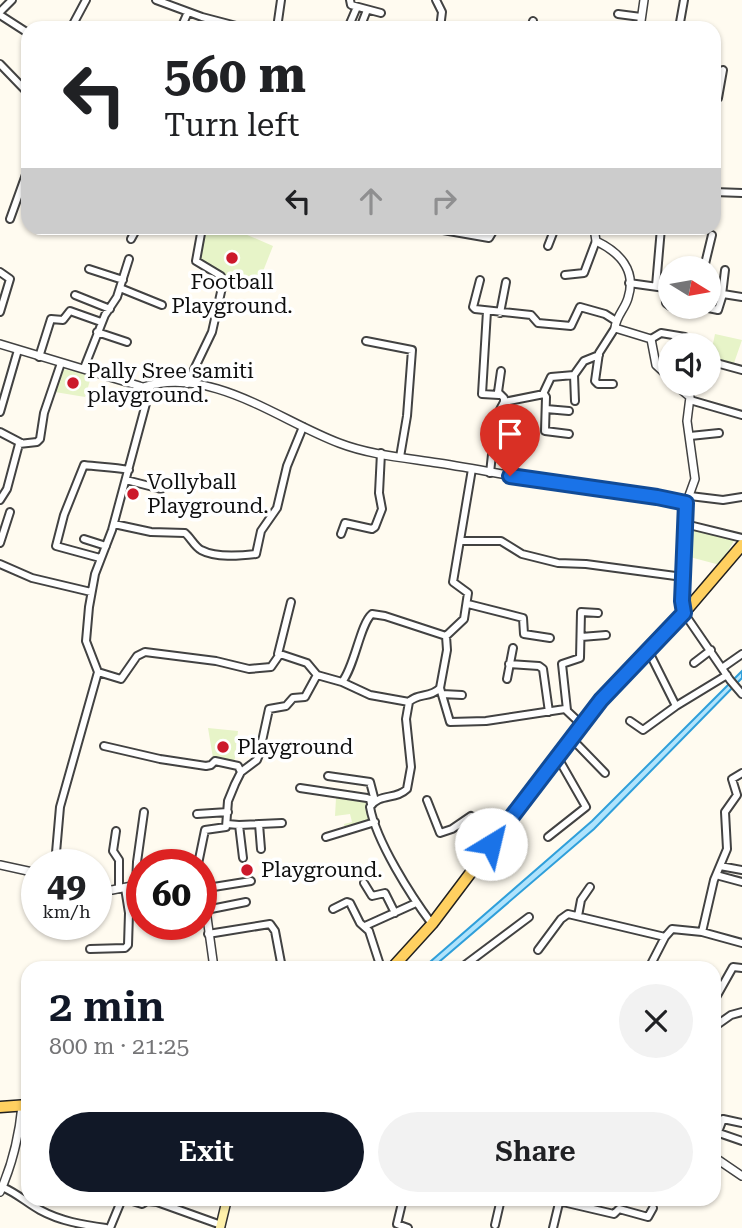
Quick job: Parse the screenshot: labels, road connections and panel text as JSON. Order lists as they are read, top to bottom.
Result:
{
  "places": [
    "Football Playground.",
    "Pally Sree samiti playground.",
    "Vollyball Playground.",
    "Playground",
    "Playground."
  ],
  "north": "right",
  "page": {
    "turn": ["560 m", "Turn left"],
    "speed": "49 km/h",
    "limit": "60",
    "heading": ["2 min", "800 m · 21:25"],
    "buttons": ["Exit", "Share"]
  }
}
